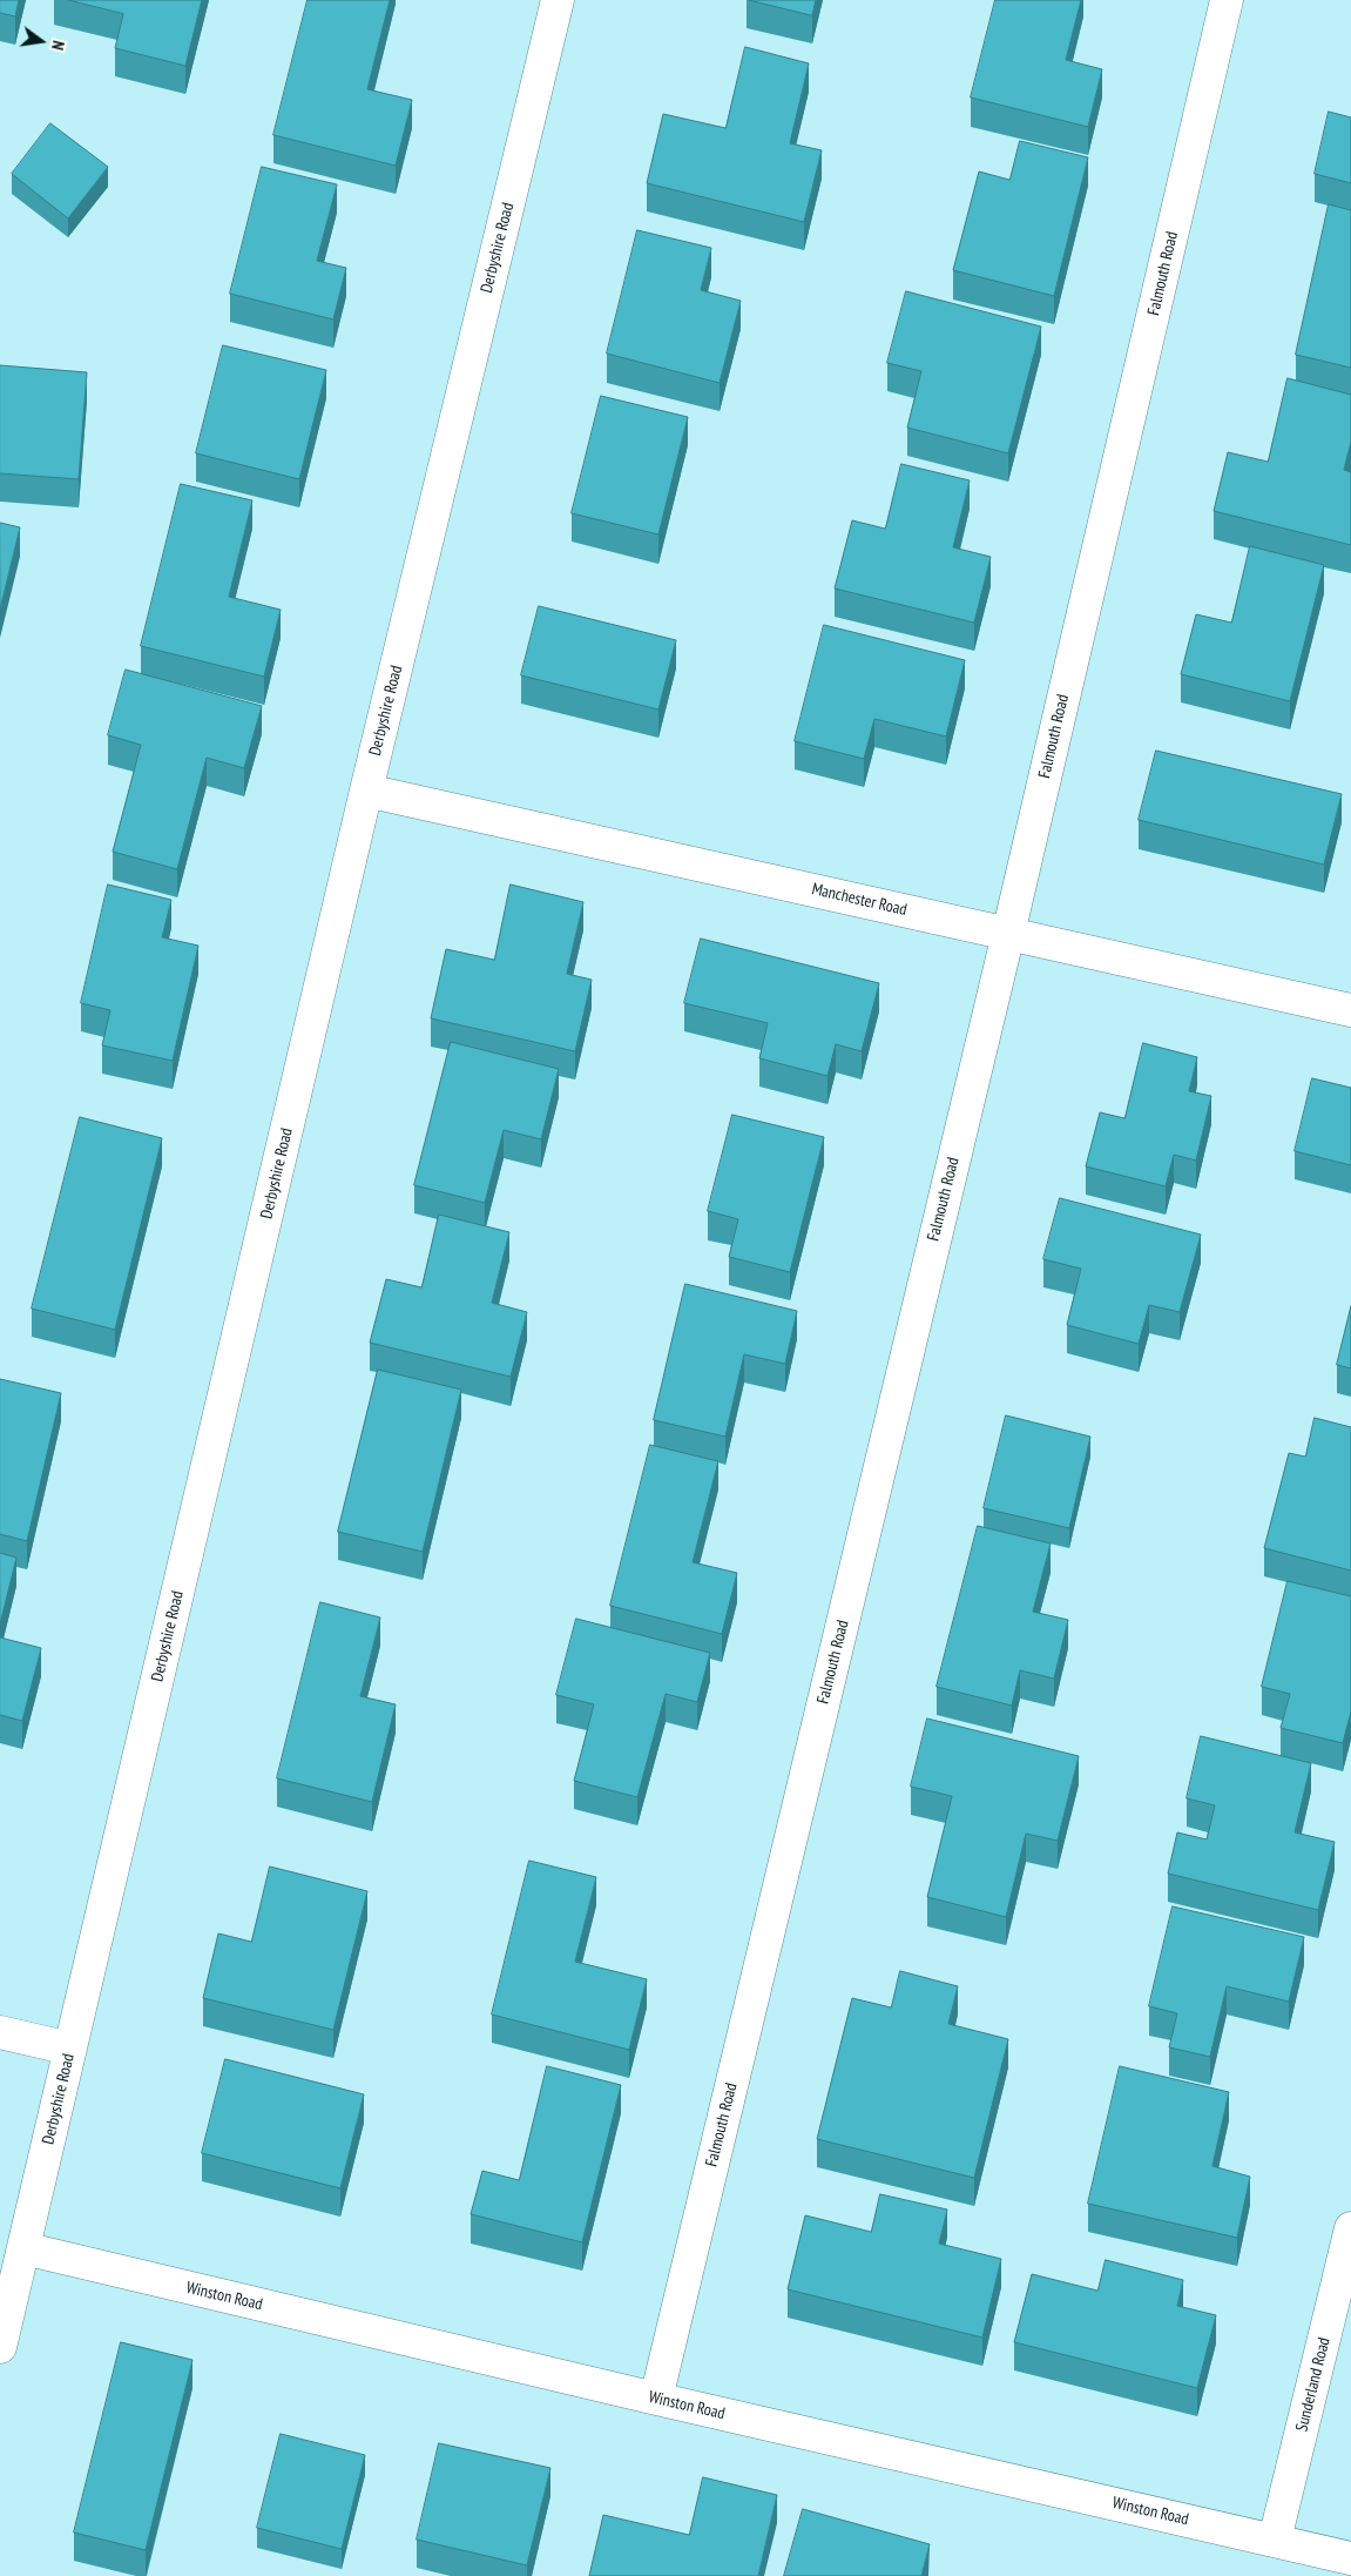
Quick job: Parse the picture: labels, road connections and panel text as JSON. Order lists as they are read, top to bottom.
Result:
{
  "streets": {
    "street": [
      "Derbyshire Road",
      "Falmouth Road",
      "Manchester Road",
      "Winston Road",
      "Sunderland Road"
    ]
  },
  "crossings": [
    ["Derbyshire Road", "Manchester Road"],
    ["Derbyshire Road", "Winston Road"],
    ["Falmouth Road", "Manchester Road"],
    ["Falmouth Road", "Winston Road"],
    ["Winston Road", "Sunderland Road"]
  ],
  "north": "right"
}
